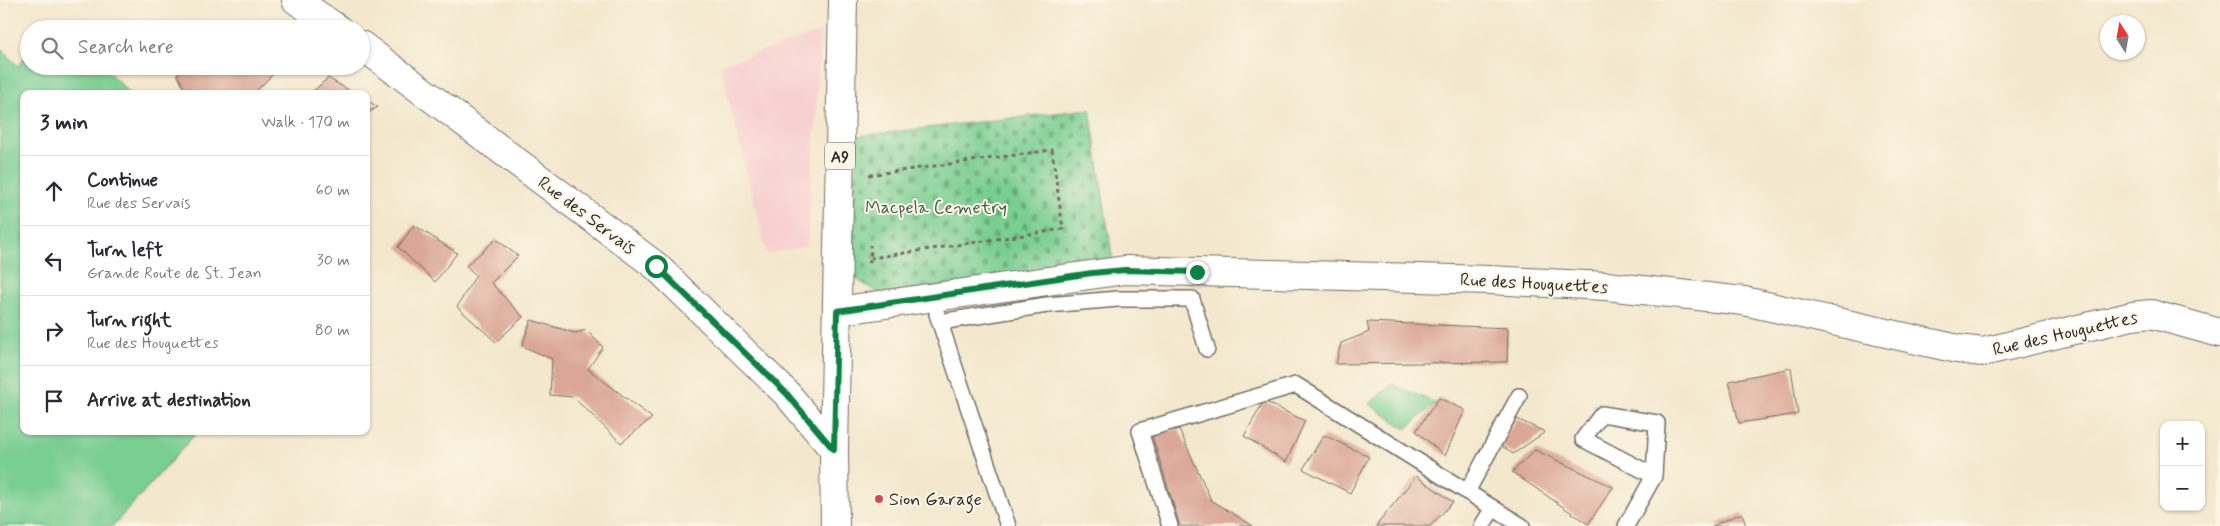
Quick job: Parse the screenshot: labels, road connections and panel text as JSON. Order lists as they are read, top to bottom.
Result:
{
  "streets": {
    "street": ["A9", "Rue des Servais", "Rue des Houguettes"]
  },
  "crossings": [
    ["A9", "Rue des Servais"],
    ["A9", "Rue des Houguettes"]
  ],
  "parks": ["Macpela Cemetry"],
  "places": ["Sion Garage"],
  "north": "top",
  "page": {
    "search": "Search here",
    "heading": ["3 min", "Walk · 170 m"],
    "list": [
      ["Continue", "Rue des Servais", "60 m"],
      ["Turn left", "Grande Route de St. Jean", "30 m"],
      ["Turn right", "Rue des Houguettes", "80 m"],
      "Arrive at destination"
    ],
    "map_buttons": ["+", "−"]
  }
}
